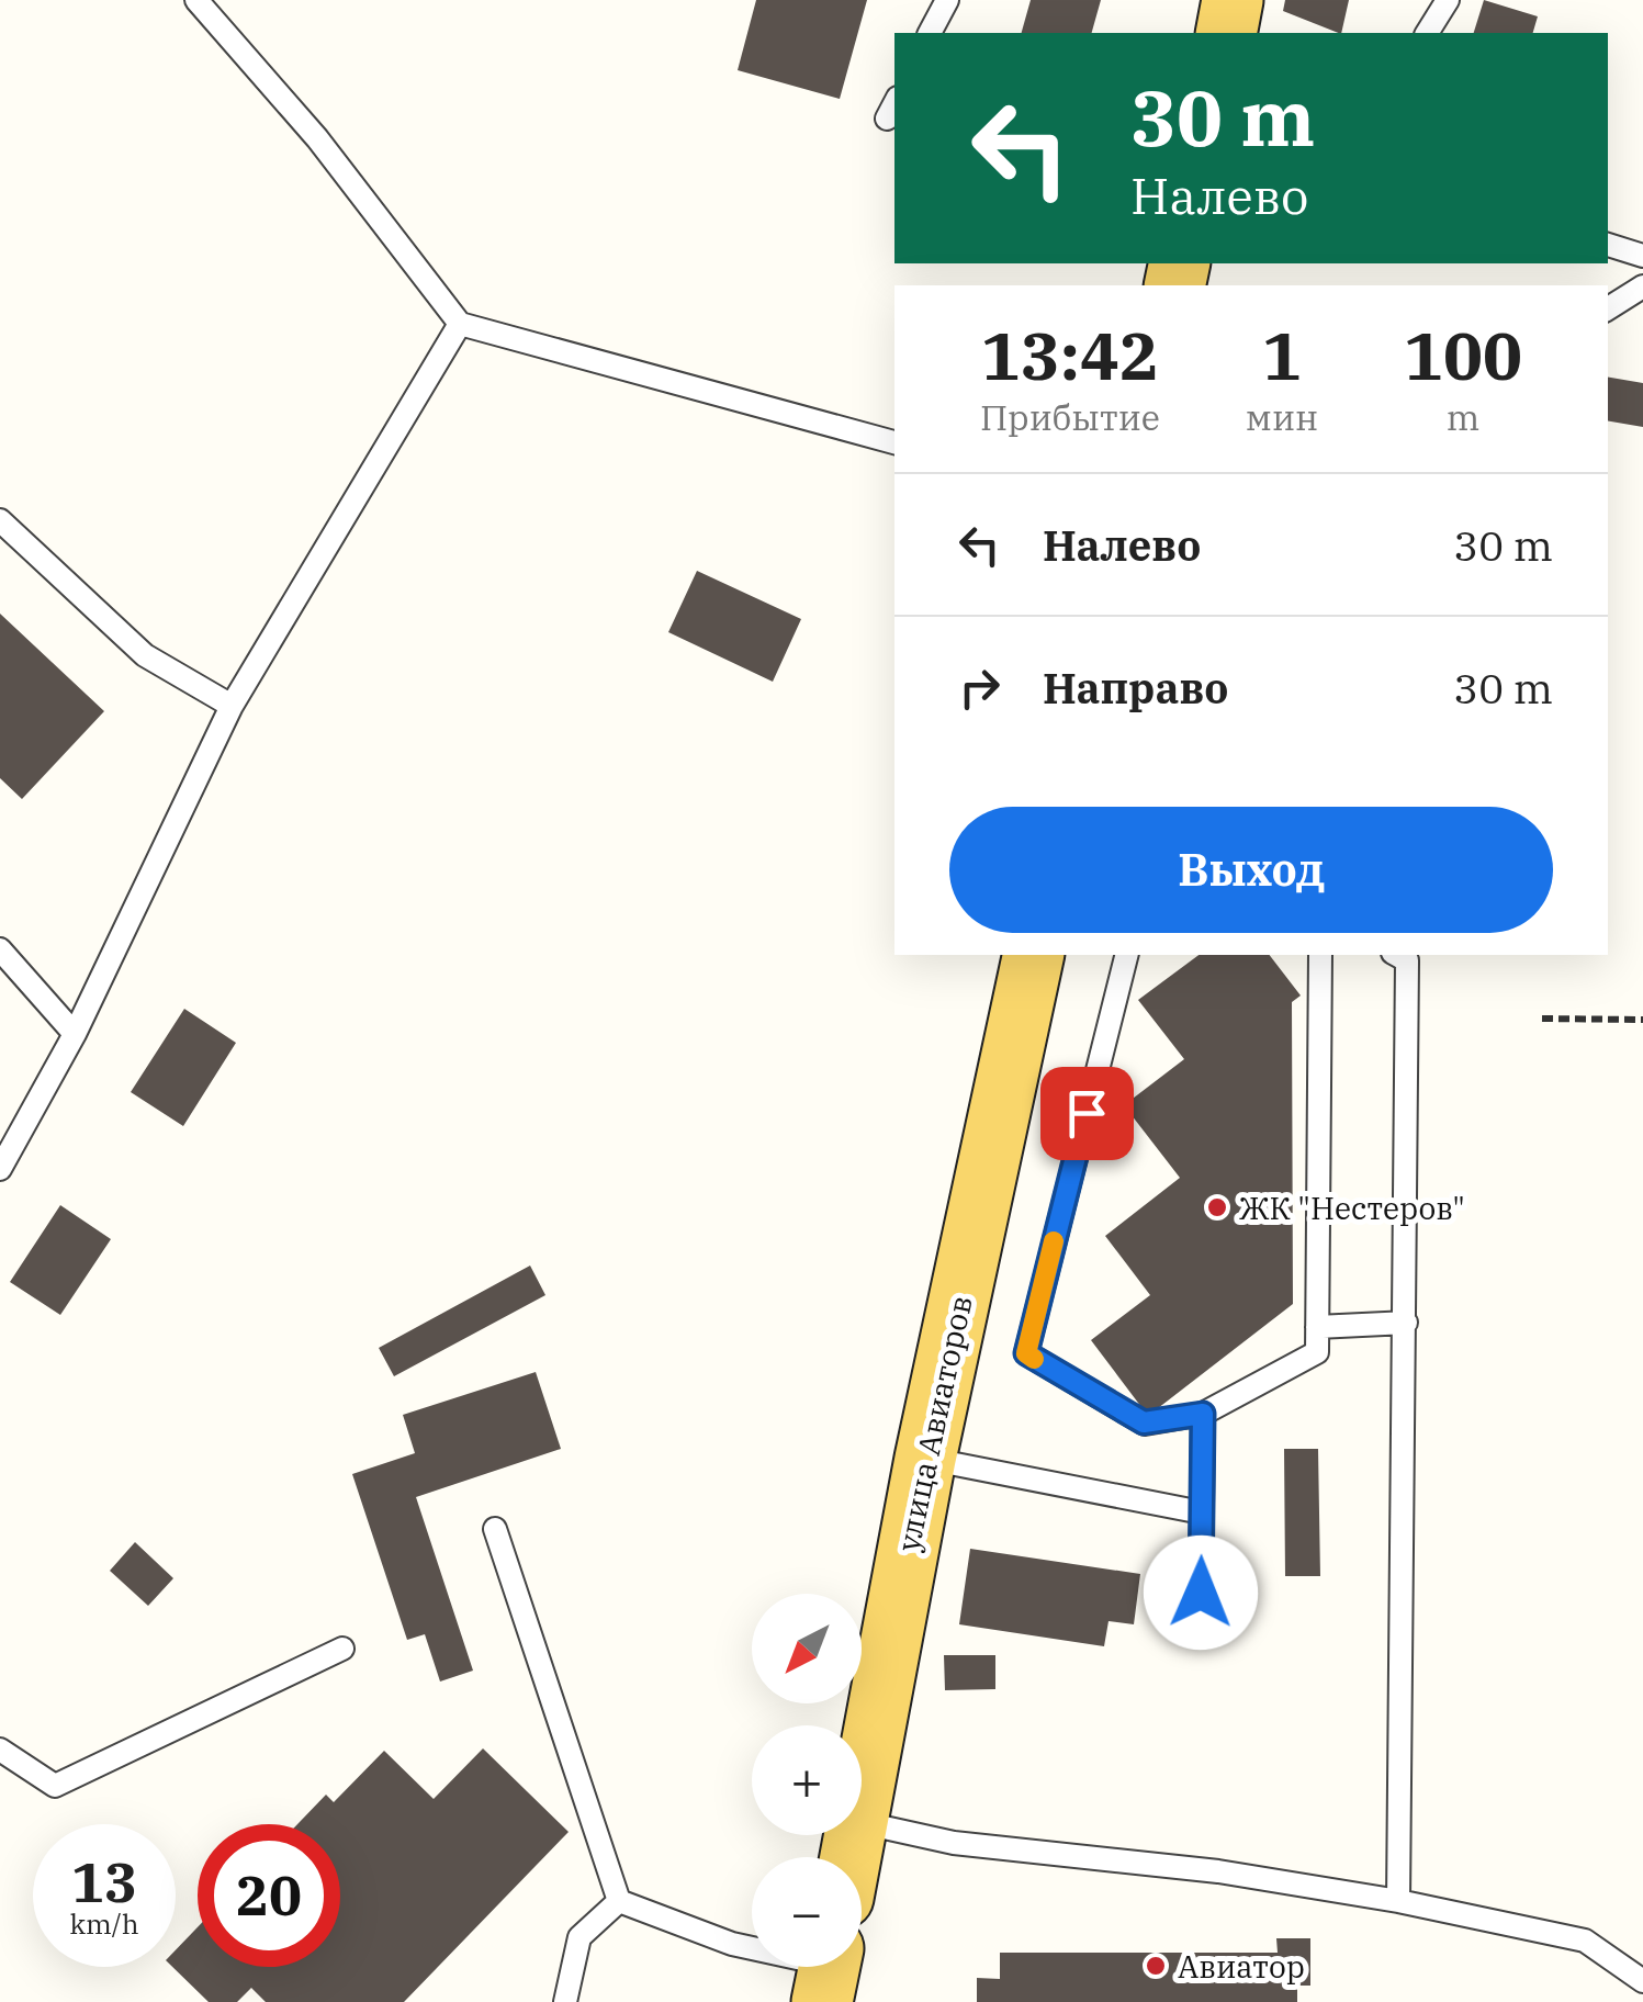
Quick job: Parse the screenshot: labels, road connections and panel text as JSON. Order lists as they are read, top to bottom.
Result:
{
  "streets": {
    "main road": ["улица Авиаторов"]
  },
  "places": ["ЖК \"Нестеров\"", "Авиатор"],
  "north": "bottom left",
  "page": {
    "turn": ["30 m", "Налево"],
    "eta": [
      "13:42",
      "Прибытие",
      "1",
      "мин",
      "100",
      "m"
    ],
    "list": [
      {
        "name": "Налево",
        "value": "30 m"
      },
      {
        "name": "Направо",
        "value": "30 m"
      }
    ],
    "buttons": "Выход",
    "map_buttons": ["+", "−"],
    "speed": "13 km/h",
    "limit": "20"
  }
}
